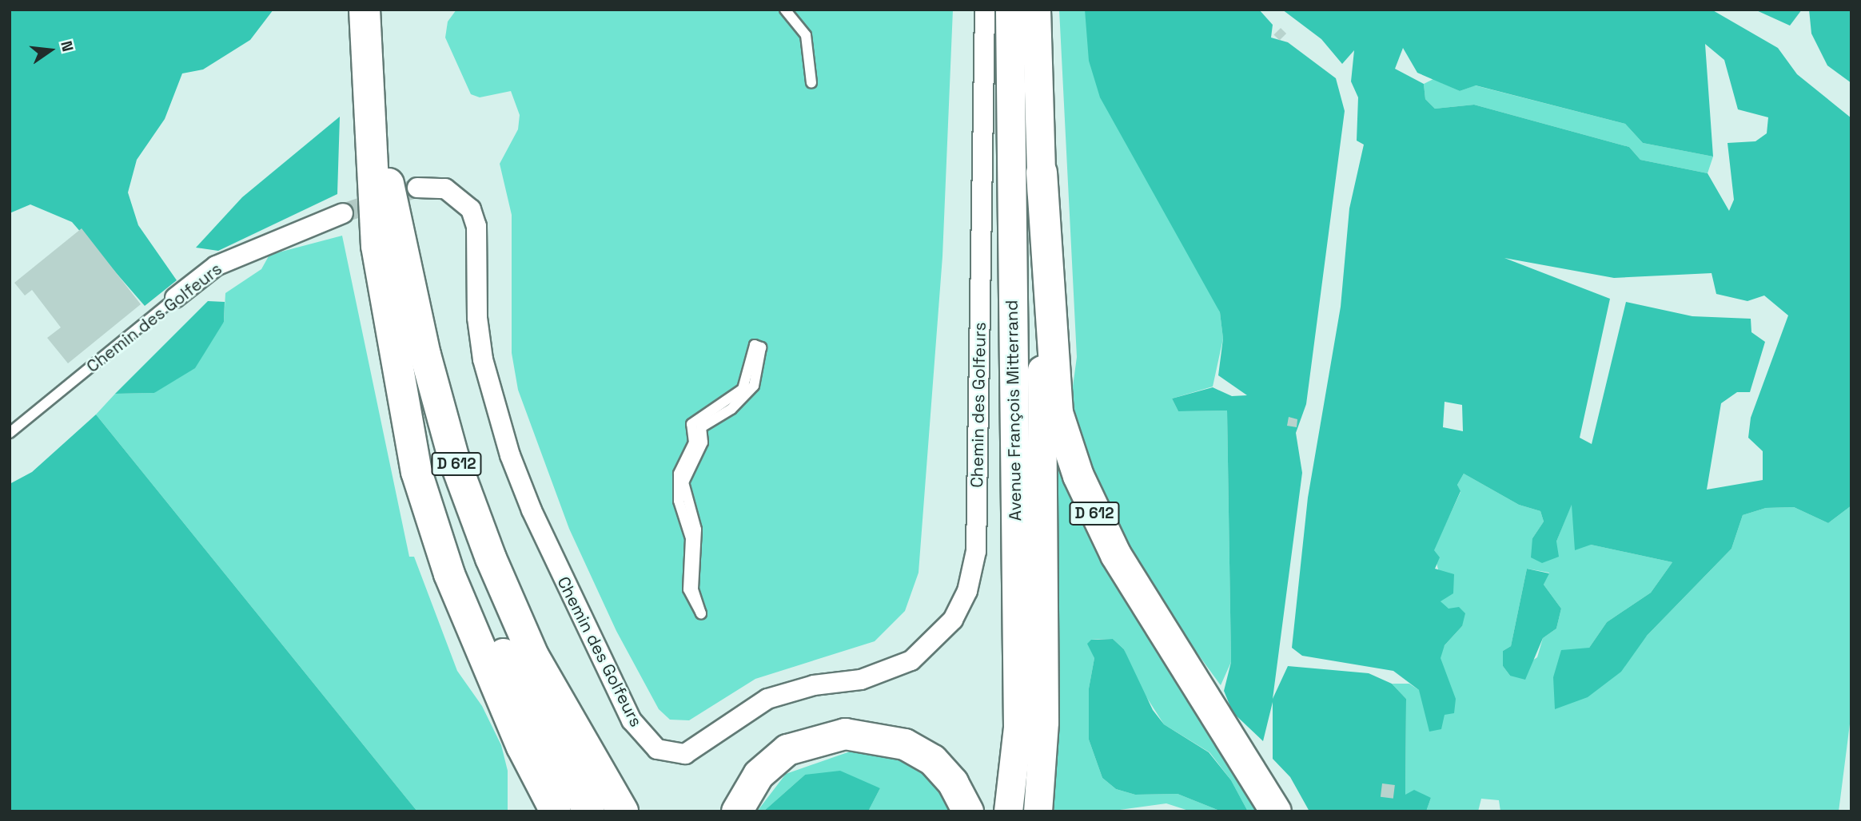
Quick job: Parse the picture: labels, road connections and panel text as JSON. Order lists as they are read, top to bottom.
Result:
{
  "streets": {
    "highway": ["D 612"],
    "main road": ["Avenue François Mitterrand"],
    "street": ["Chemin des Golfeurs"]
  },
  "crossings": [
    ["Avenue François Mitterrand", "D 612"]
  ],
  "north": "right"
}
